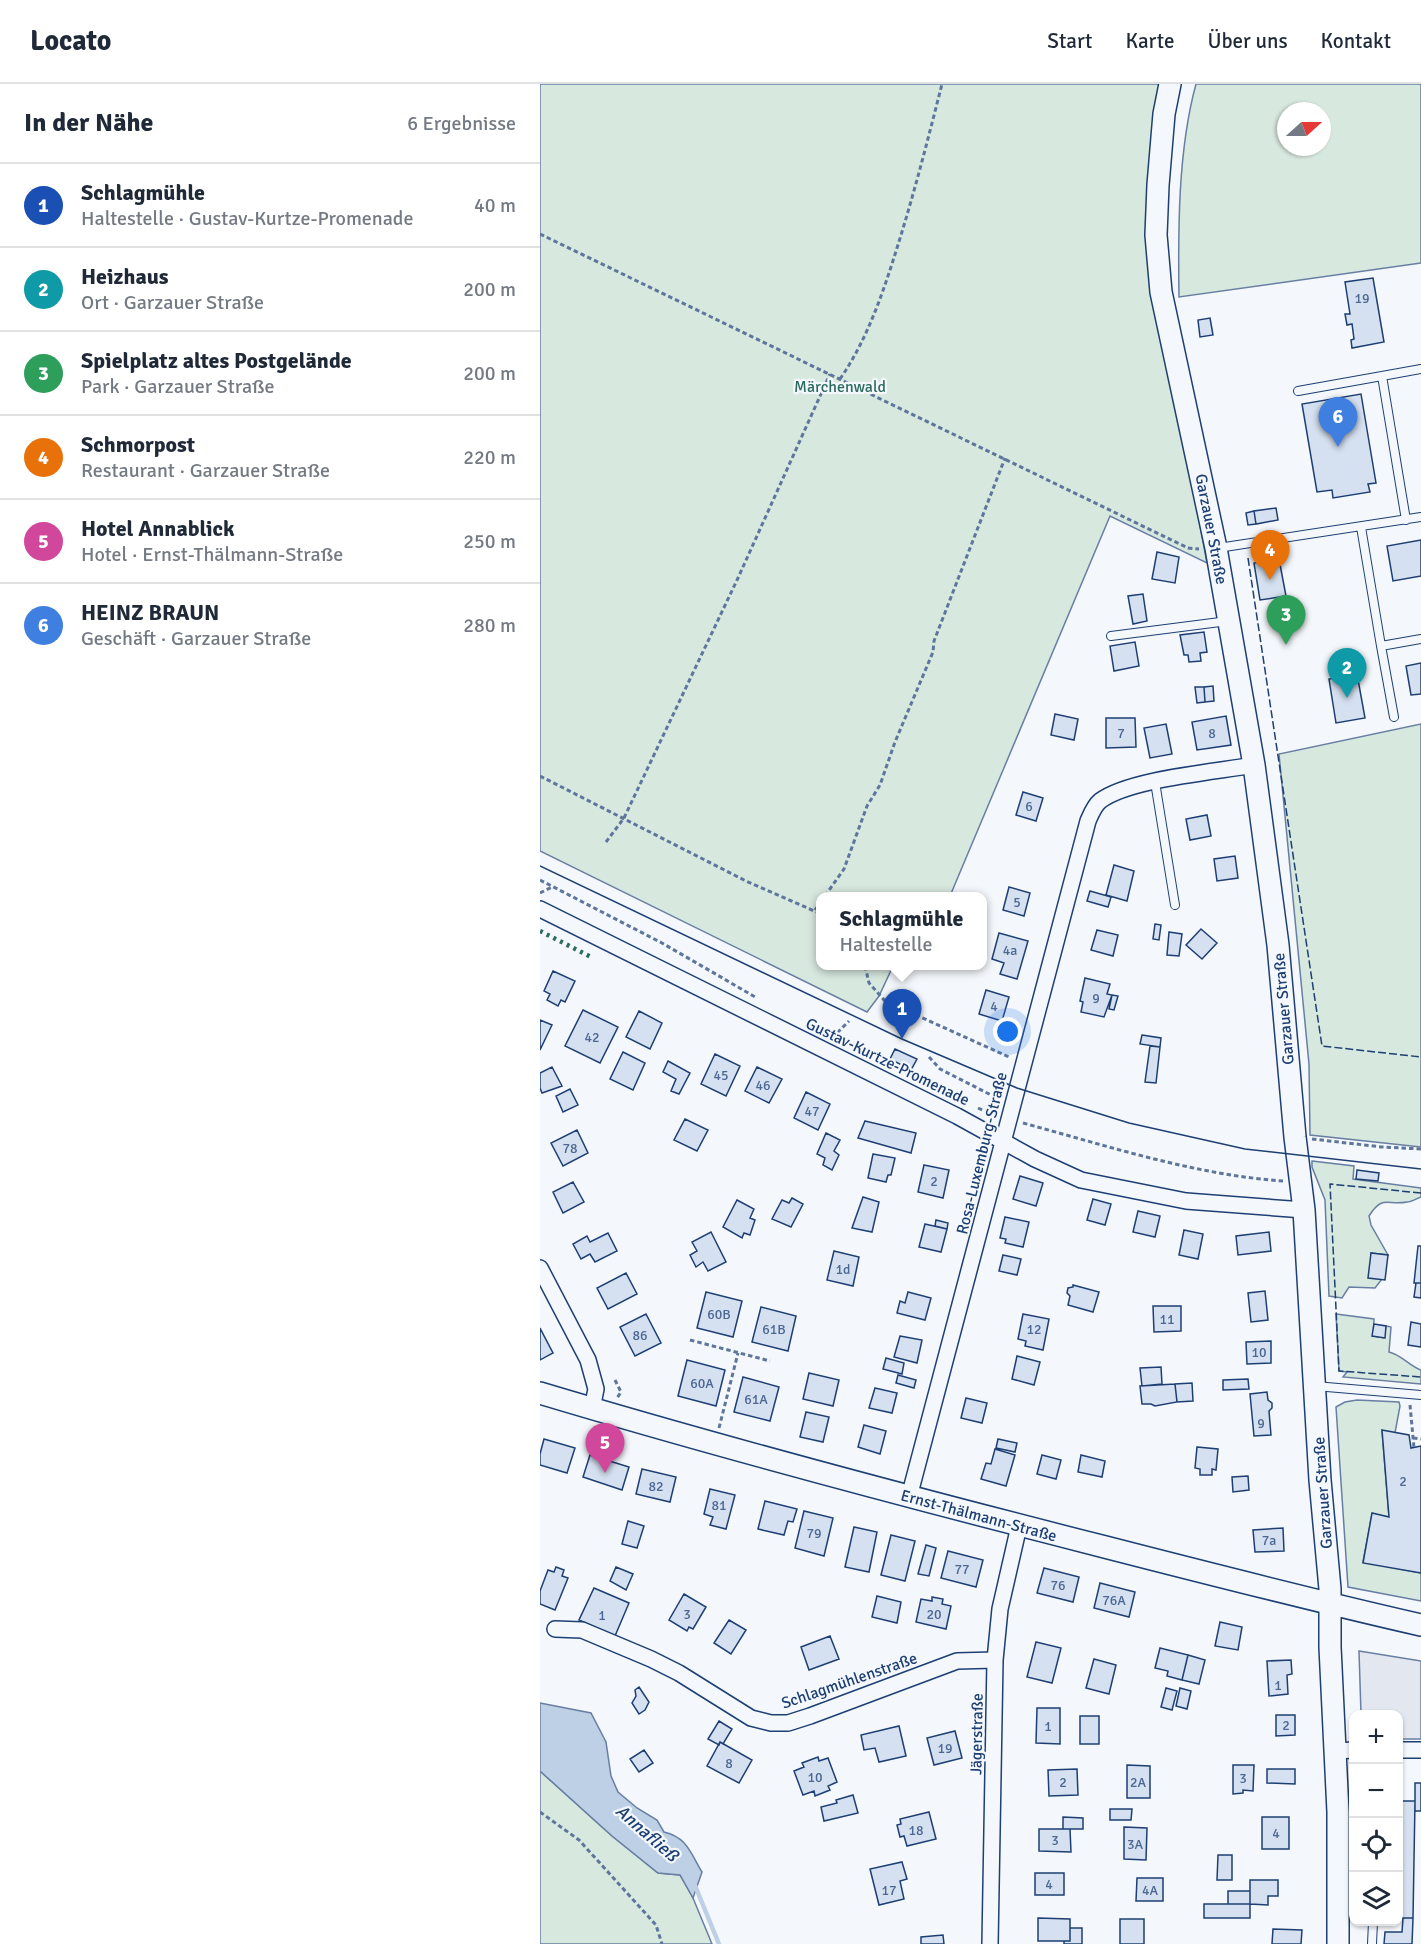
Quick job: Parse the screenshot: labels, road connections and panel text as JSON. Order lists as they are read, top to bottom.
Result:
{
  "streets": {
    "street": [
      "Garzauer Straße",
      "Gustav-Kurtze-Promenade",
      "Rosa-Luxemburg-Straße",
      "Ernst-Thälmann-Straße",
      "Schlagmühlenstraße",
      "Jägerstraße"
    ]
  },
  "crossings": [
    ["Garzauer Straße", "Gustav-Kurtze-Promenade"],
    ["Garzauer Straße", "Rosa-Luxemburg-Straße"],
    ["Garzauer Straße", "Ernst-Thälmann-Straße"],
    ["Gustav-Kurtze-Promenade", "Rosa-Luxemburg-Straße"],
    ["Rosa-Luxemburg-Straße", "Ernst-Thälmann-Straße"],
    ["Ernst-Thälmann-Straße", "Jägerstraße"],
    ["Schlagmühlenstraße", "Jägerstraße"]
  ],
  "water": ["Annafließ"],
  "parks": ["Märchenwald"],
  "house_numbers": [
    "19",
    "7",
    "8",
    "6",
    "5",
    "4a",
    "9",
    "4",
    "42",
    "45",
    "46",
    "47",
    "78",
    "2",
    "1d",
    "60B",
    "11",
    "61B",
    "12",
    "86",
    "10",
    "60A",
    "61A",
    "9",
    "2",
    "82",
    "81",
    "79",
    "7a",
    "77",
    "76",
    "76A",
    "3",
    "20",
    "1",
    "1",
    "2",
    "1",
    "19",
    "8",
    "10",
    "3",
    "2",
    "2A",
    "18",
    "4",
    "3",
    "3A",
    "4",
    "17",
    "4A"
  ],
  "north": "right",
  "page": {
    "header": "Locato",
    "nav": [
      "Start",
      "Karte",
      "Über uns",
      "Kontakt"
    ],
    "heading": ["In der Nähe", "6 Ergebnisse"],
    "list": [
      {
        "mark": "1",
        "name": "Schlagmühle",
        "note": "Haltestelle · Gustav-Kurtze-Promenade",
        "value": "40 m"
      },
      {
        "mark": "2",
        "name": "Heizhaus",
        "note": "Ort · Garzauer Straße",
        "value": "200 m"
      },
      {
        "mark": "3",
        "name": "Spielplatz altes Postgelände",
        "note": "Park · Garzauer Straße",
        "value": "200 m"
      },
      {
        "mark": "4",
        "name": "Schmorpost",
        "note": "Restaurant · Garzauer Straße",
        "value": "220 m"
      },
      {
        "mark": "5",
        "name": "Hotel Annablick",
        "note": "Hotel · Ernst-Thälmann-Straße",
        "value": "250 m"
      },
      {
        "mark": "6",
        "name": "HEINZ BRAUN",
        "note": "Geschäft · Garzauer Straße",
        "value": "280 m"
      }
    ],
    "pins": [
      "6",
      "4",
      "3",
      "2",
      "1",
      "5"
    ],
    "popup": ["Schlagmühle", "Haltestelle"],
    "map_buttons": ["+", "−"]
  }
}
